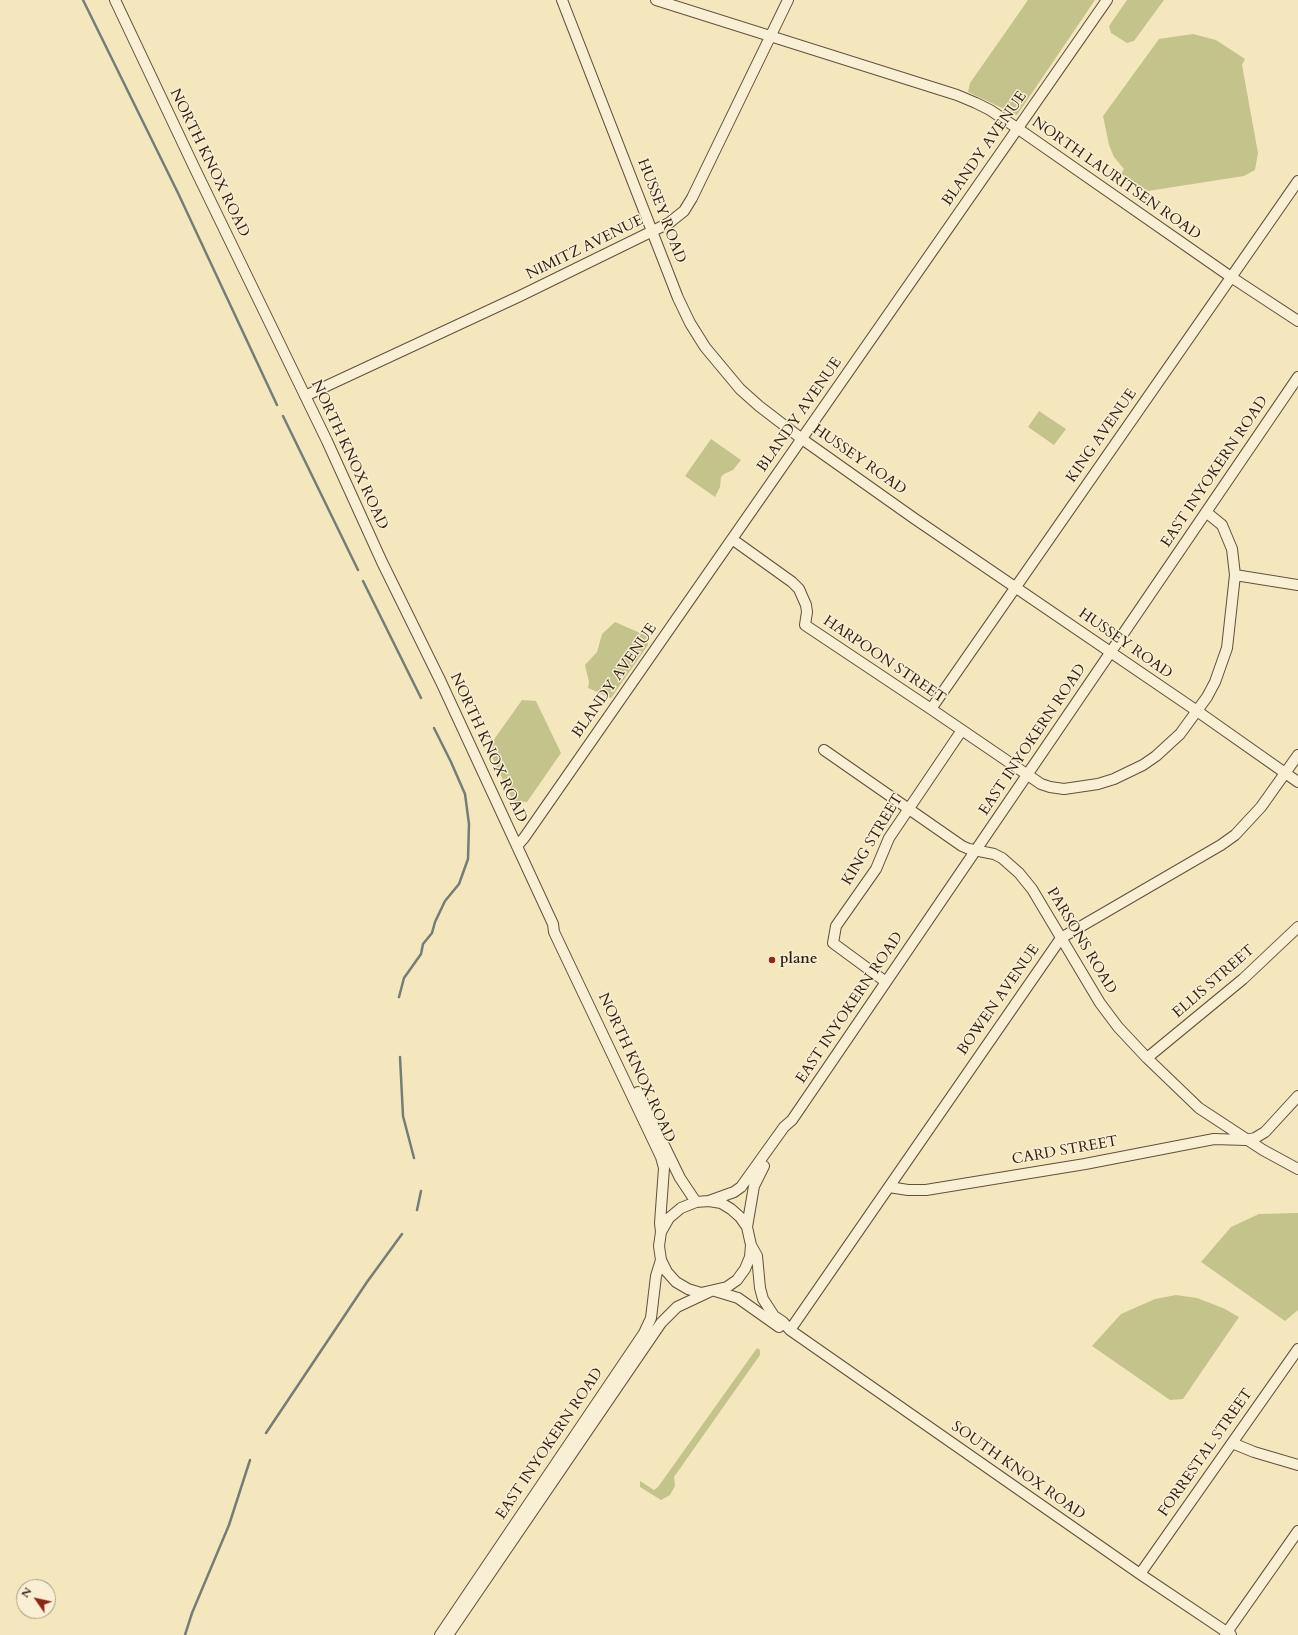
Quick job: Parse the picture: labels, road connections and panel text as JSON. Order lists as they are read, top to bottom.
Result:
{
  "streets": {
    "street": [
      "BLANDY AVENUE",
      "NORTH KNOX ROAD",
      "NORTH LAURITSEN ROAD",
      "HUSSEY ROAD",
      "NIMITZ AVENUE",
      "KING AVENUE",
      "EAST INYOKERN ROAD",
      "HARPOON STREET",
      "KING STREET",
      "PARSONS ROAD",
      "ELLIS STREET",
      "BOWEN AVENUE",
      "CARD STREET",
      "FORRESTAL STREET",
      "SOUTH KNOX ROAD"
    ]
  },
  "crossings": [
    ["BLANDY AVENUE", "NORTH KNOX ROAD"],
    ["BLANDY AVENUE", "NORTH LAURITSEN ROAD"],
    ["BLANDY AVENUE", "HUSSEY ROAD"],
    ["BLANDY AVENUE", "HARPOON STREET"],
    ["NORTH KNOX ROAD", "NIMITZ AVENUE"],
    ["NORTH KNOX ROAD", "EAST INYOKERN ROAD"],
    ["NORTH KNOX ROAD", "SOUTH KNOX ROAD"],
    ["NORTH LAURITSEN ROAD", "NIMITZ AVENUE"],
    ["NORTH LAURITSEN ROAD", "KING AVENUE"],
    ["HUSSEY ROAD", "NIMITZ AVENUE"],
    ["HUSSEY ROAD", "KING AVENUE"],
    ["HUSSEY ROAD", "EAST INYOKERN ROAD"],
    ["HUSSEY ROAD", "HARPOON STREET"],
    ["HUSSEY ROAD", "BOWEN AVENUE"],
    ["KING AVENUE", "HARPOON STREET"],
    ["EAST INYOKERN ROAD", "HARPOON STREET"],
    ["EAST INYOKERN ROAD", "KING STREET"],
    ["EAST INYOKERN ROAD", "PARSONS ROAD"],
    ["EAST INYOKERN ROAD", "SOUTH KNOX ROAD"],
    ["HARPOON STREET", "KING STREET"],
    ["KING STREET", "PARSONS ROAD"],
    ["PARSONS ROAD", "ELLIS STREET"],
    ["PARSONS ROAD", "BOWEN AVENUE"],
    ["PARSONS ROAD", "CARD STREET"],
    ["BOWEN AVENUE", "CARD STREET"],
    ["BOWEN AVENUE", "SOUTH KNOX ROAD"],
    ["FORRESTAL STREET", "SOUTH KNOX ROAD"]
  ],
  "places": ["plane"],
  "north": "top left"
}
